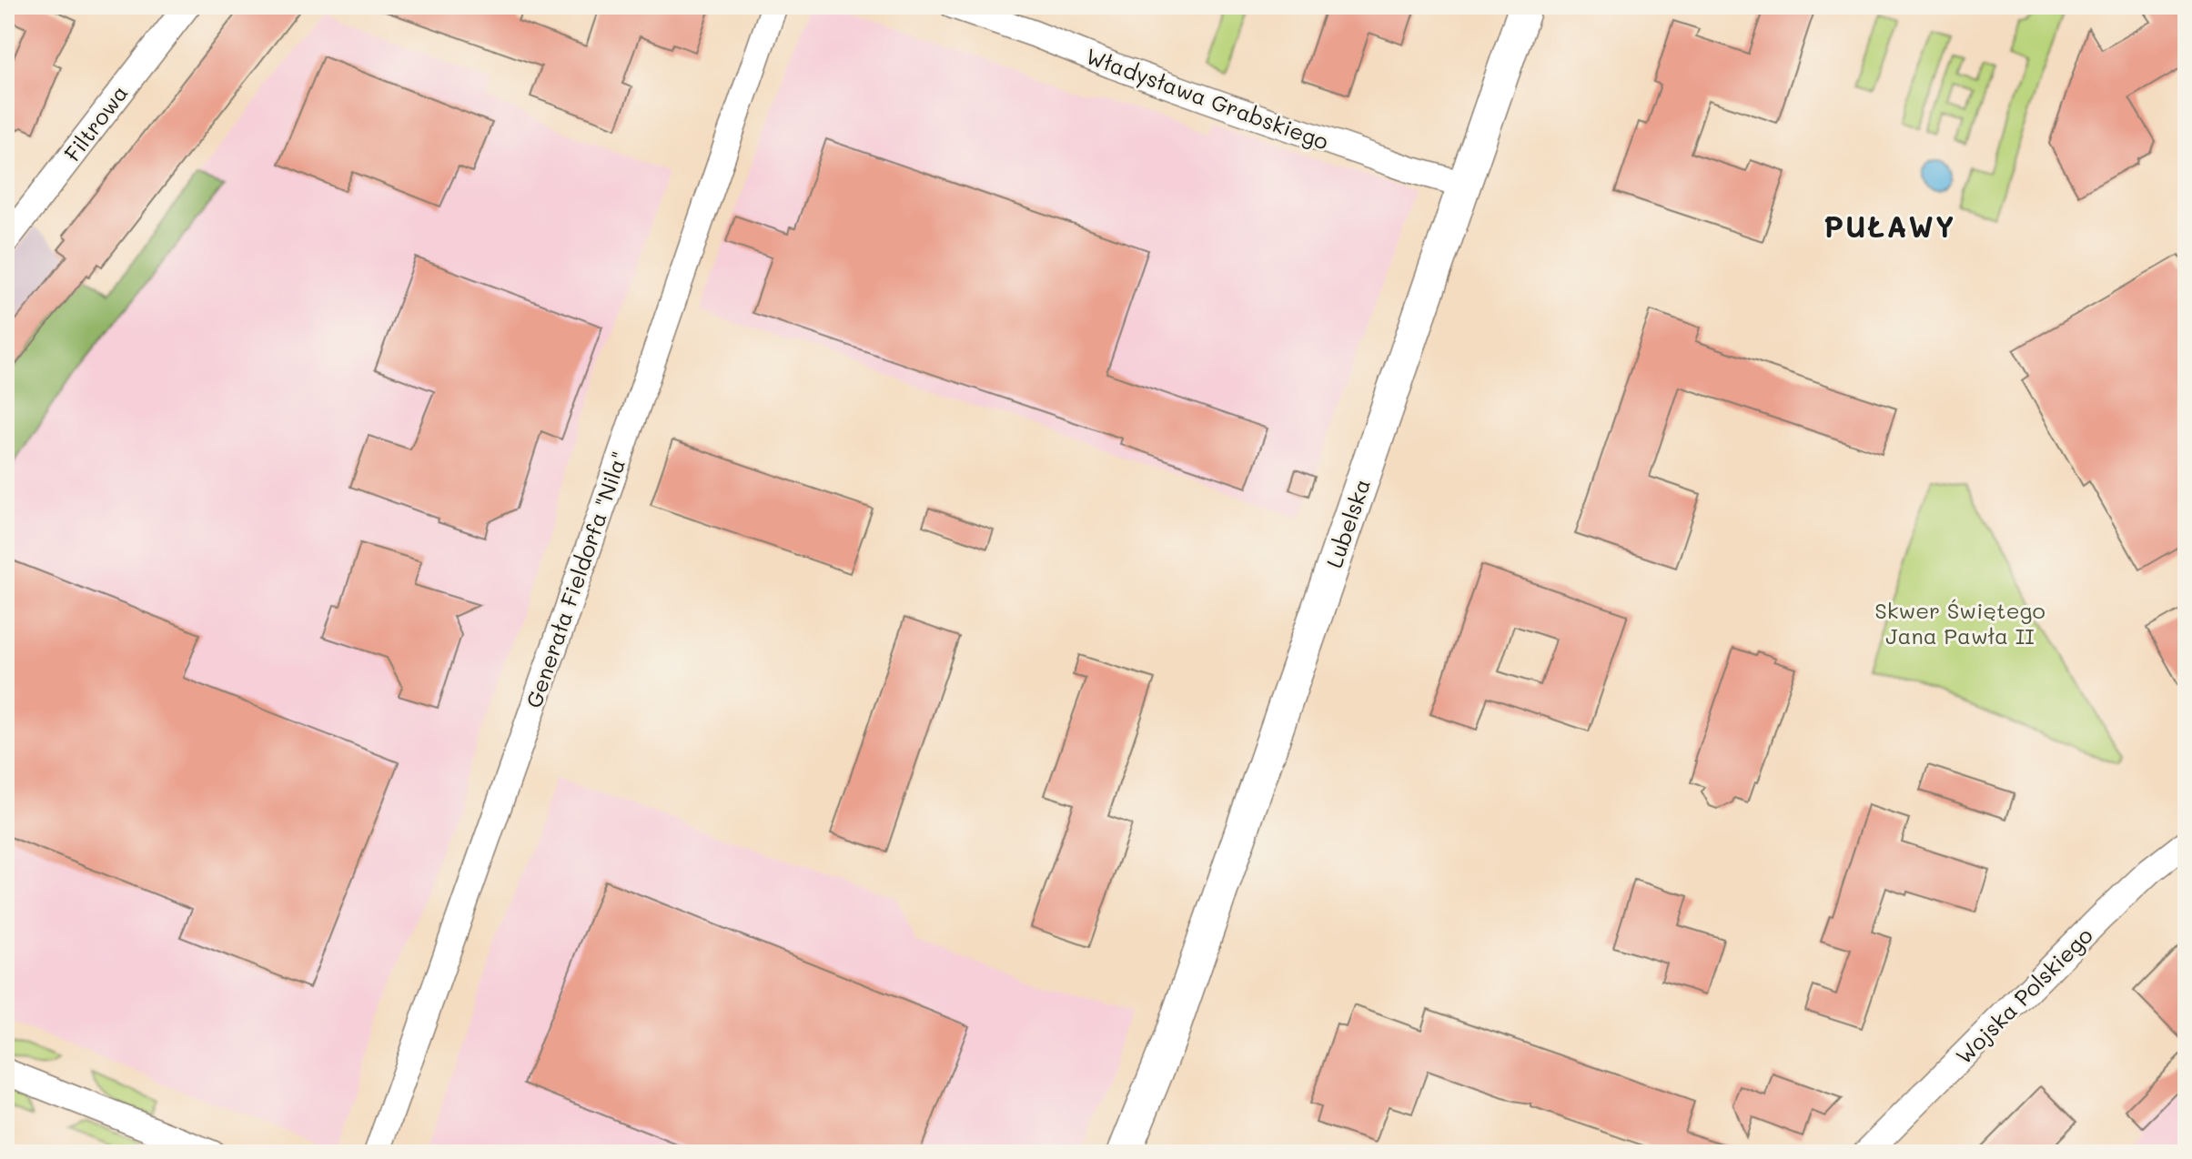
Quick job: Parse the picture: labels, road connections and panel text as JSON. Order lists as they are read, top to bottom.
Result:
{
  "streets": {
    "main road": ["Lubelska"],
    "street": [
      "Władysława Grabskiego",
      "Filtrowa",
      "Generała Fieldorfa \"Nila\"",
      "Wojska Polskiego"
    ]
  },
  "crossings": [
    ["Władysława Grabskiego", "Lubelska"]
  ],
  "districts": ["PUŁAWY"],
  "parks": ["Skwer Świętego Jana Pawła II"]
}
